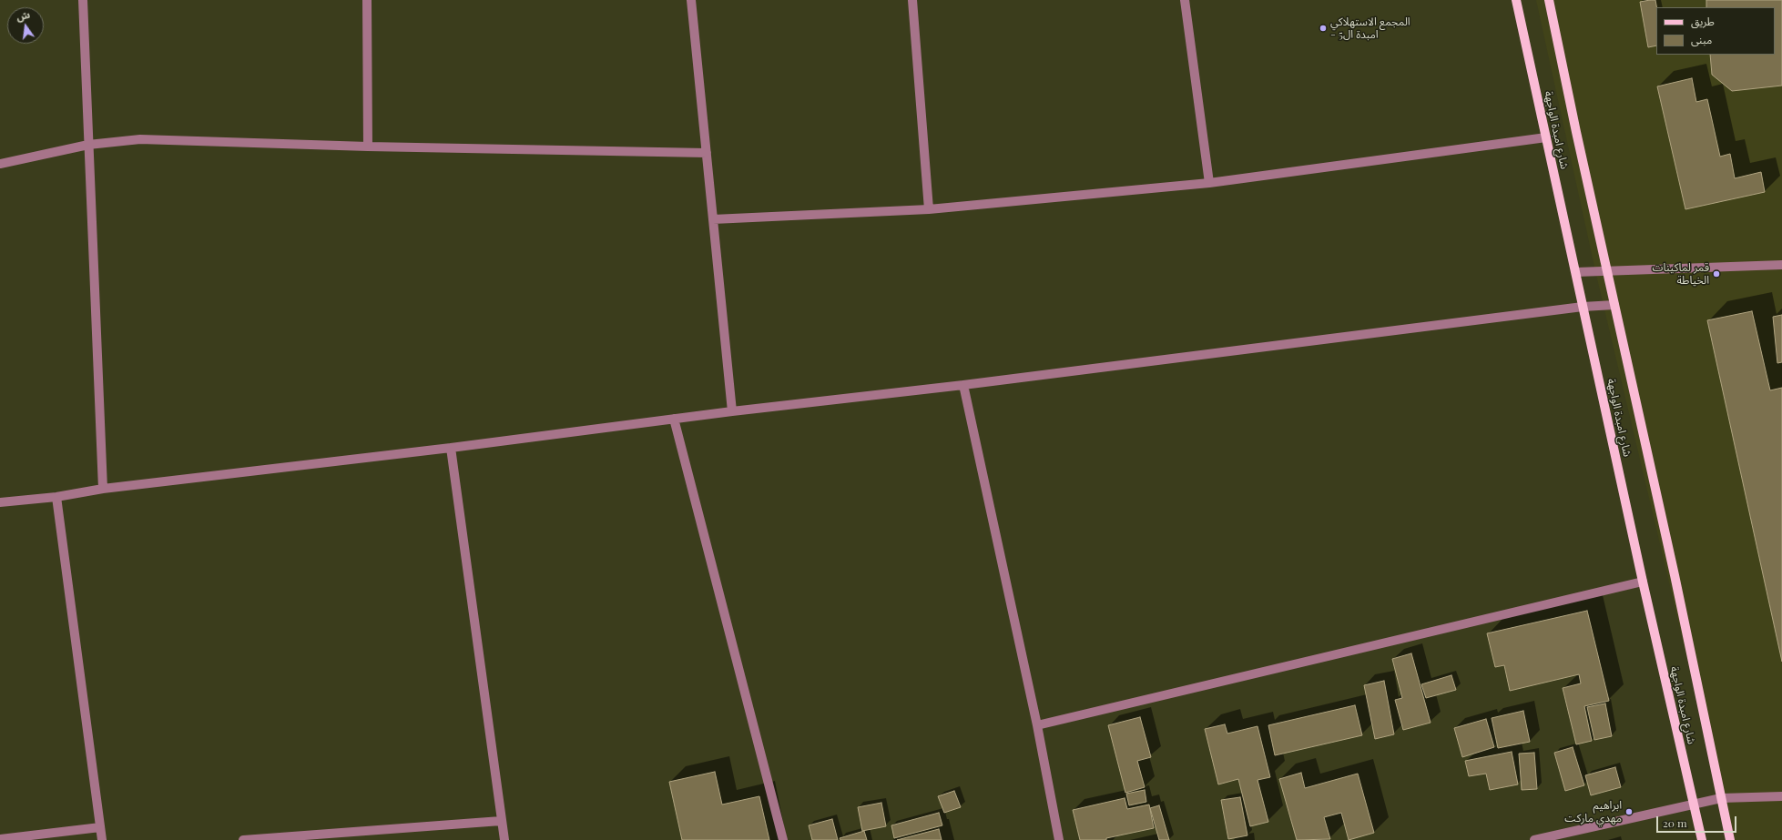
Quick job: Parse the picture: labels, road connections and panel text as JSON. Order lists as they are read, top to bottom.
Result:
{
  "streets": {
    "main road": ["شارع امبدة الواجهة"]
  },
  "places": ["المجمع الاستهلاكي - امبدة ال5", "قمر لماكينات الخياطة", "ابراهيم مهدي ماركت"],
  "legend": ["طريق", "مبنى"],
  "scale_bar": "20 m",
  "north": "top"
}
